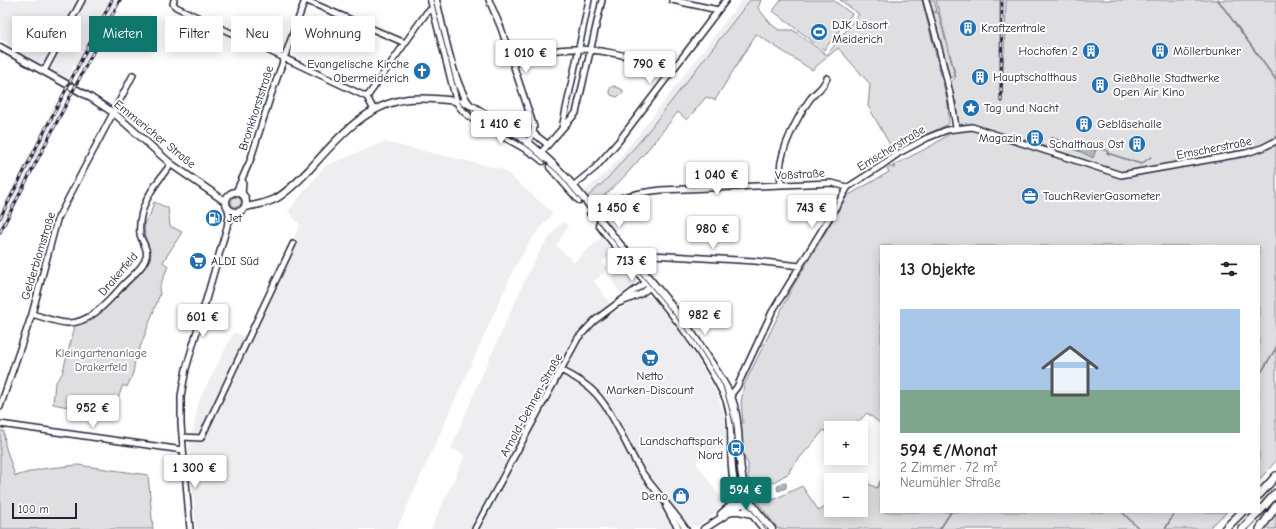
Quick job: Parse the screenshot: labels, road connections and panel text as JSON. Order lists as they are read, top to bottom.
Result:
{
  "streets": {
    "main road": ["Emmericher Straße"],
    "street": [
      "Bronkhorststraße",
      "Emscherstraße",
      "Voßstraße",
      "Gelderblomstraße",
      "Drakerfeld",
      "Arnold-Dehnen-Straße"
    ]
  },
  "crossings": [
    ["Emmericher Straße", "Gelderblomstraße"],
    ["Emmericher Straße", "Drakerfeld"],
    ["Emscherstraße", "Voßstraße"],
    ["Gelderblomstraße", "Drakerfeld"]
  ],
  "parks": ["Kleingartenanlage Drakerfeld"],
  "places": {
    "building": [
      "Kraftzentrale",
      "Hochofen 2",
      "Möllerbunker",
      "Hauptschalthaus",
      "Gießhalle Stadtwerke Open Air Kino",
      "Gebläsehalle",
      "Magazin",
      "Schalthaus Ost"
    ],
    "sports": ["DJK Lösort Meiderich"],
    "church": ["Evangelische Kirche Obermeiderich"],
    "place": ["Tag und Nacht"],
    "office": ["TauchRevierGasometer"],
    "fuel station": ["Jet"],
    "supermarket": ["ALDI Süd", "Netto Marken-Discount"],
    "bus stop": ["Landschaftspark Nord"],
    "shop": ["Deno"]
  },
  "scale_bar": "100 m",
  "page": {
    "chip": [
      "Kaufen",
      "Mieten",
      "Filter",
      "Neu",
      "Wohnung"
    ],
    "price": [
      "1 010 €",
      "790 €",
      "1 410 €",
      "1 040 €",
      "1 450 €",
      "743 €",
      "980 €",
      "713 €",
      "982 €",
      "601 €",
      "952 €",
      "1 300 €",
      "594 €"
    ],
    "heading": "13 Objekte",
    "list": [
      {
        "name": "594 €/Monat",
        "note": "2 Zimmer · 72 m² · Neumühler Straße"
      }
    ],
    "map_buttons": ["+", "−"],
    "scale": "100 m"
  }
}
